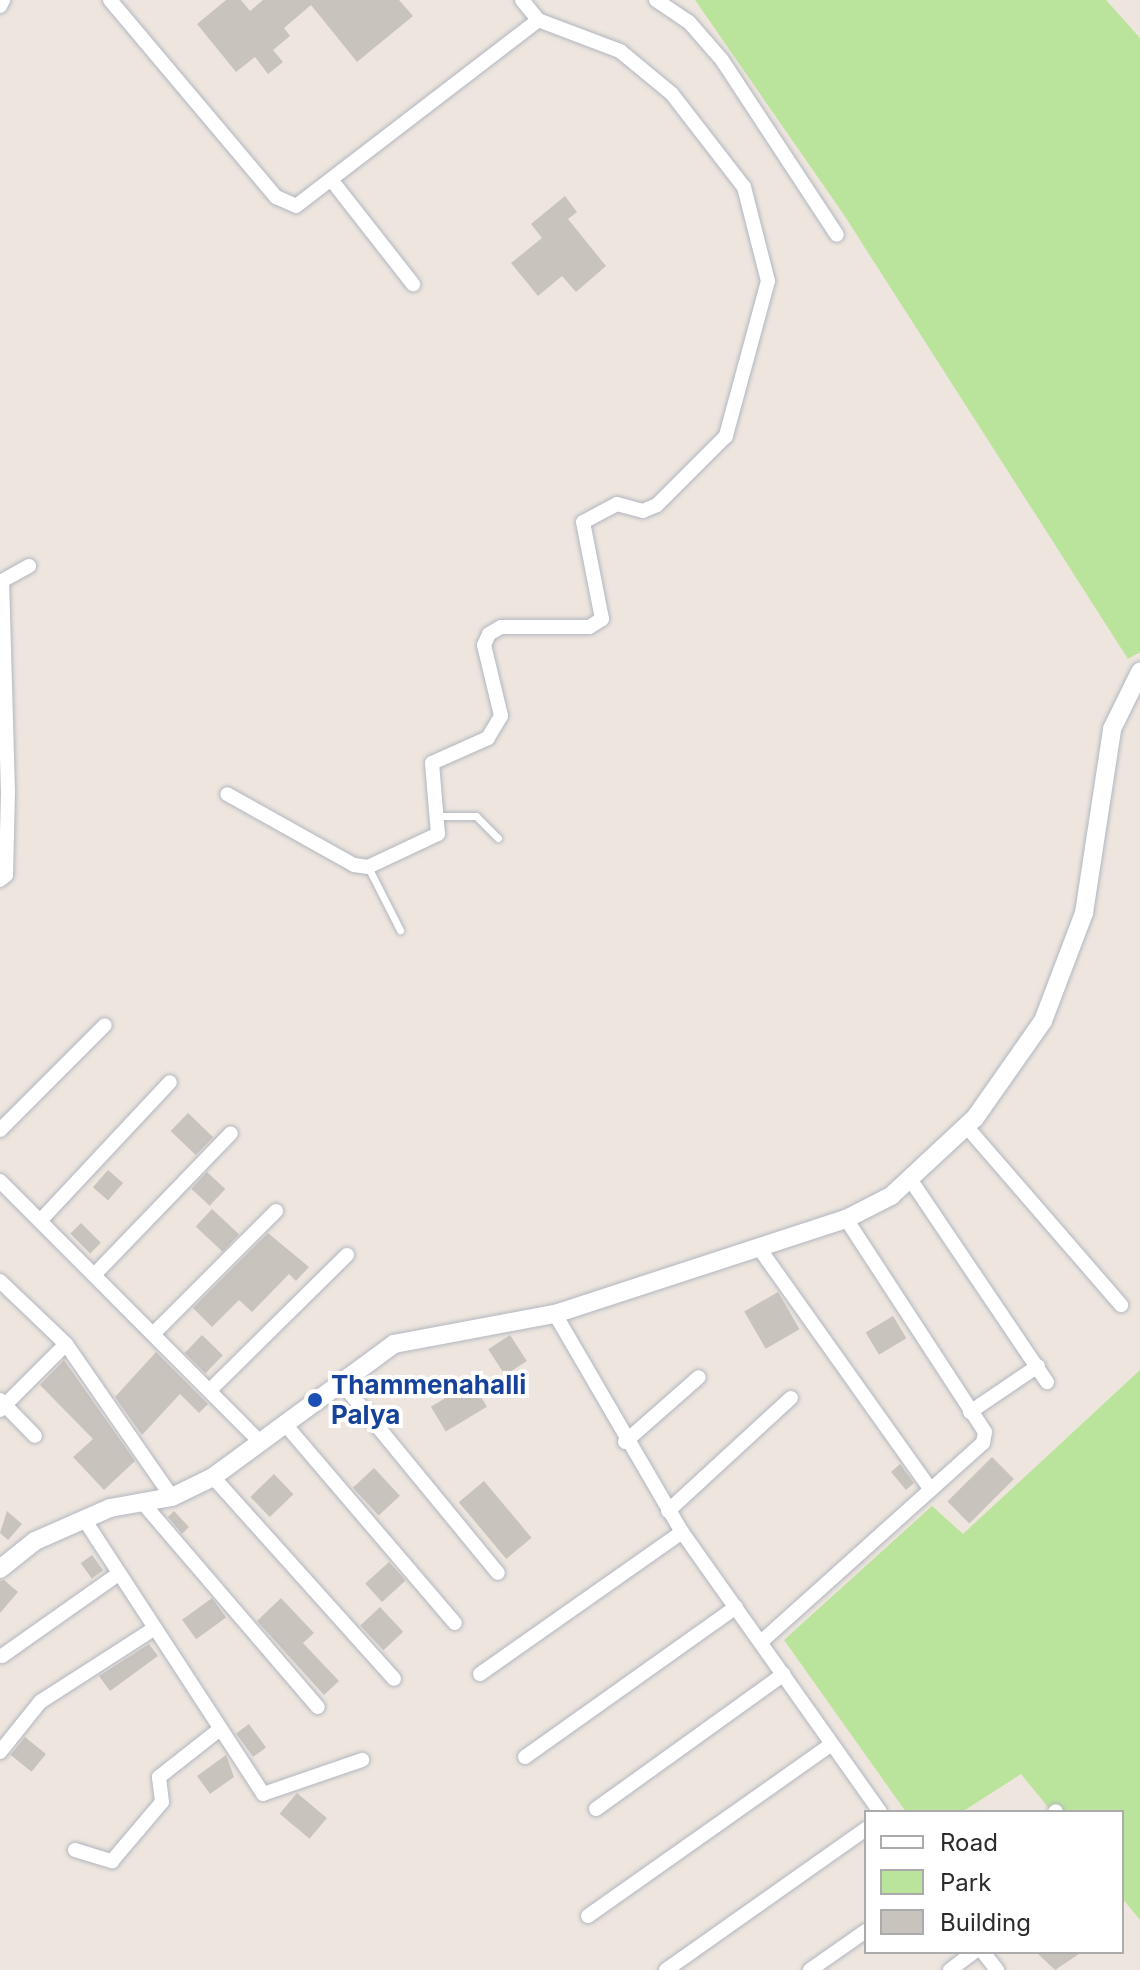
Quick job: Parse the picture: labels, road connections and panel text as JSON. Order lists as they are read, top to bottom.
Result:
{
  "places": ["Thammenahalli Palya"],
  "legend": ["Road", "Park", "Building"]
}
